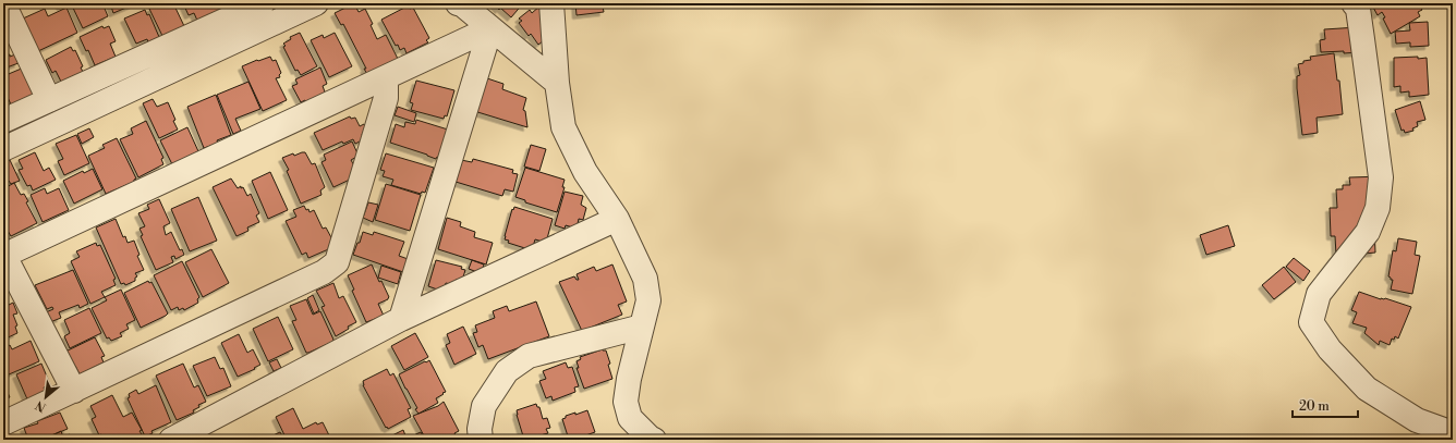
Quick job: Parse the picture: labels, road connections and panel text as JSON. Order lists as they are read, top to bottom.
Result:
{
  "scale_bar": "20 m",
  "north": "bottom left"
}
